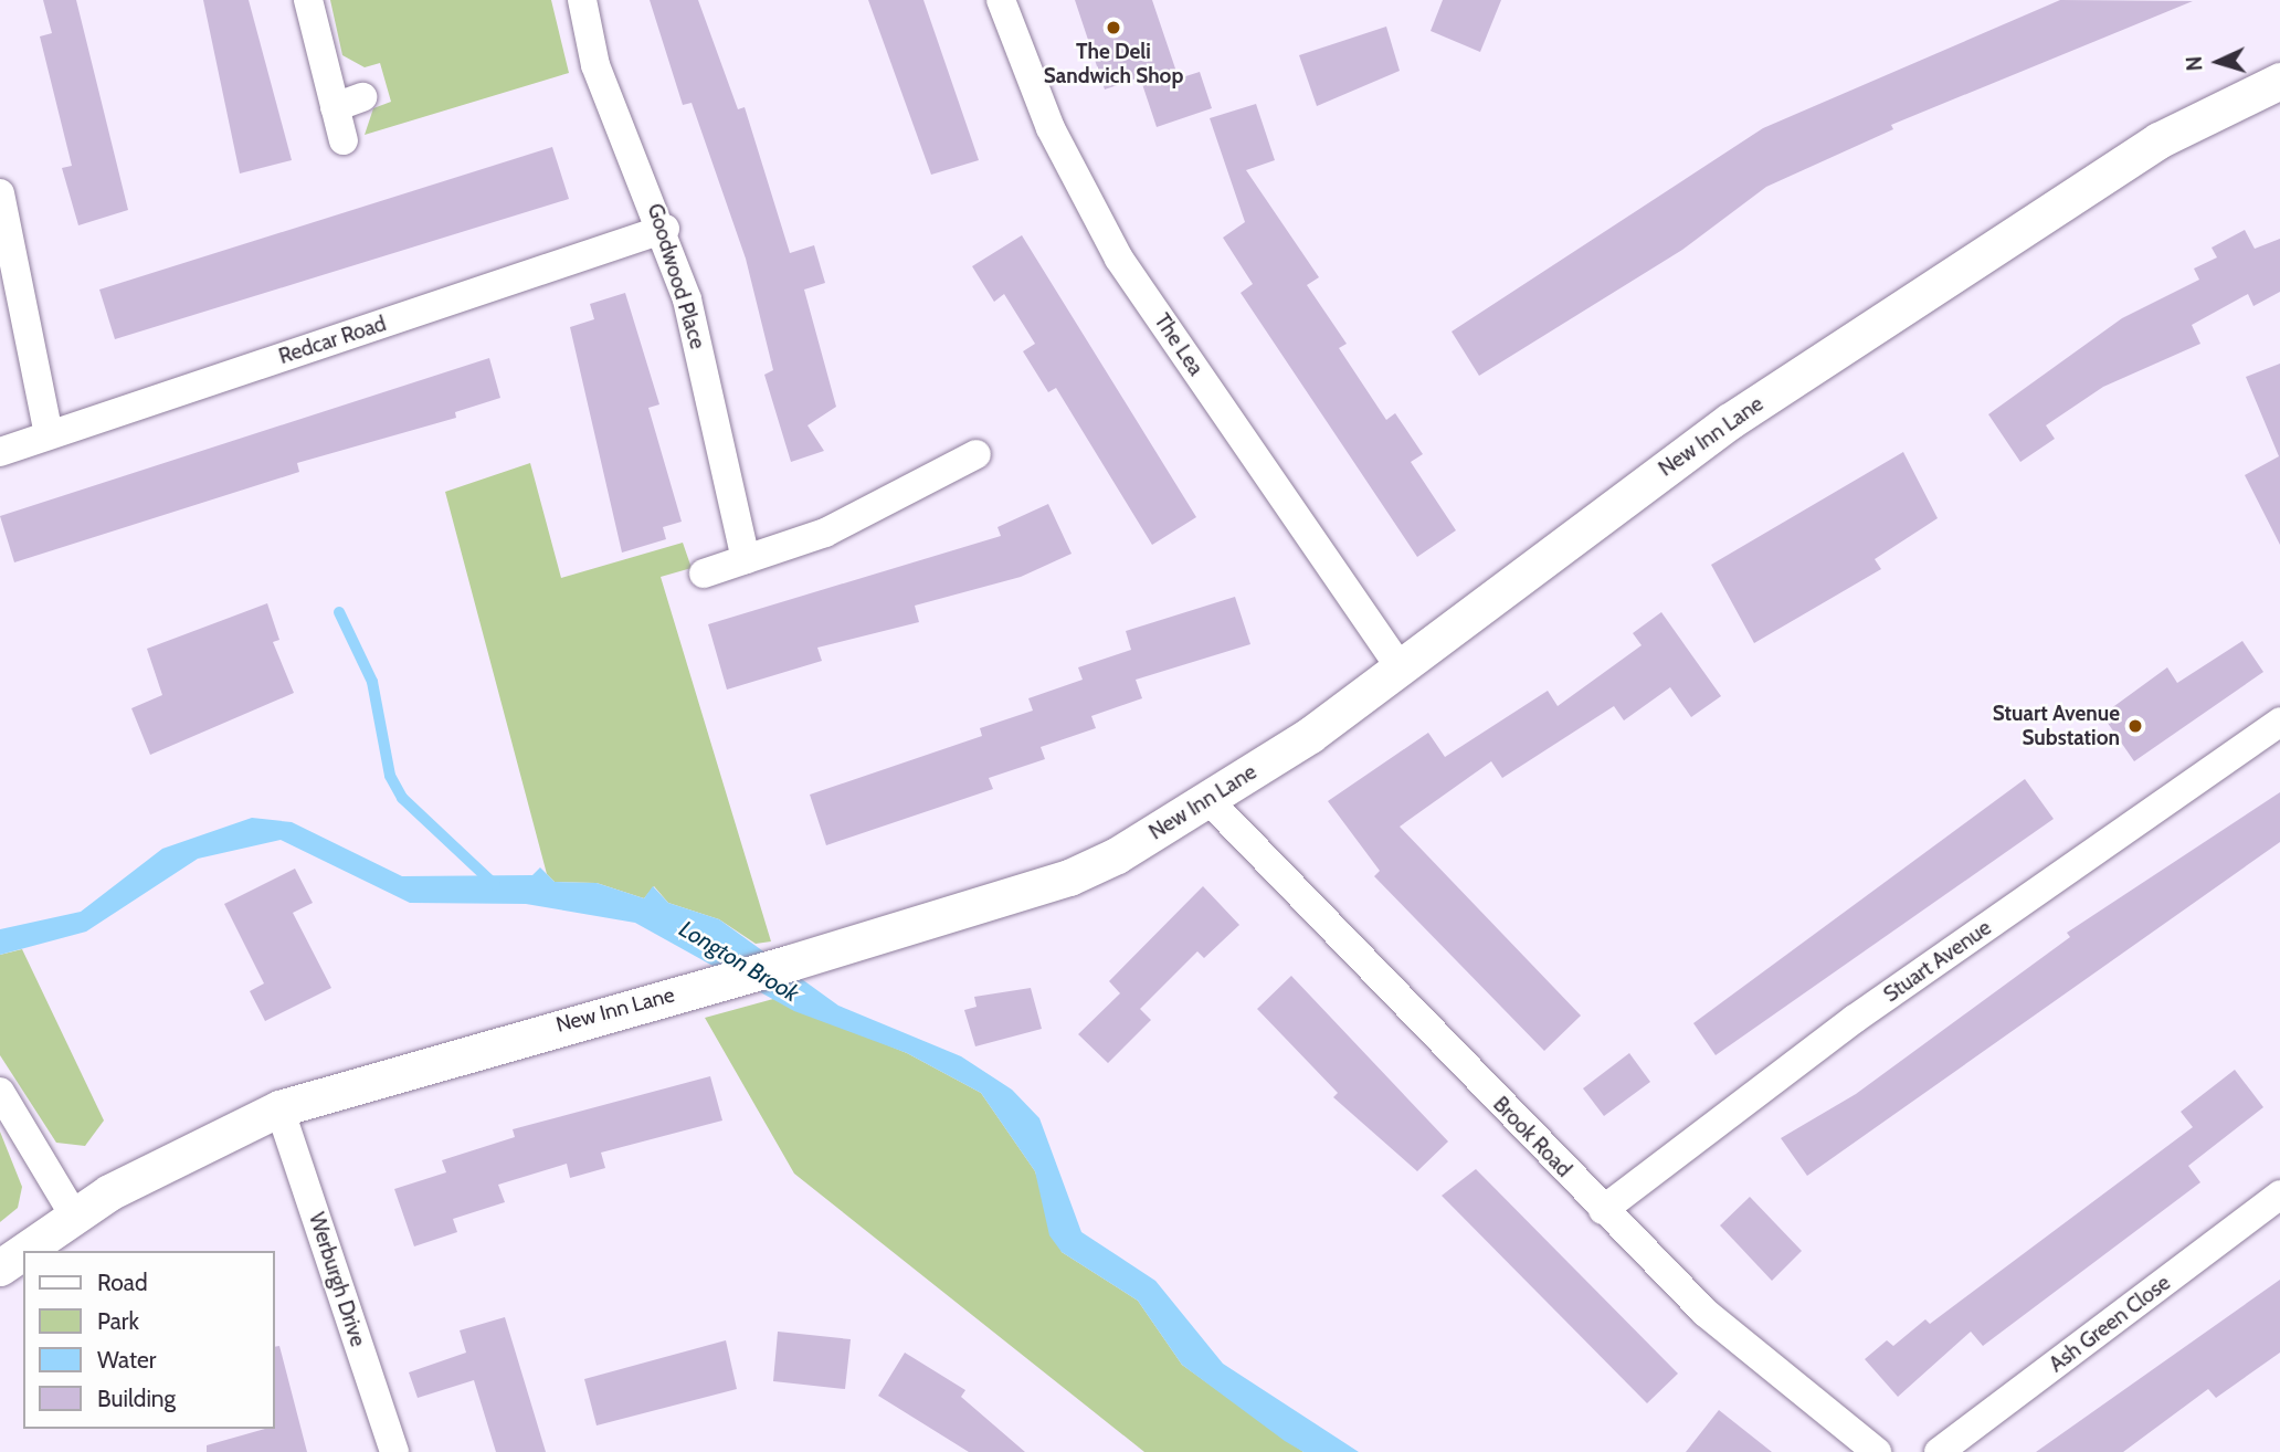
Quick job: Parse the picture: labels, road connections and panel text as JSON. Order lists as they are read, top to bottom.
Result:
{
  "streets": {
    "street": [
      "Goodwood Place",
      "Redcar Road",
      "The Lea",
      "New Inn Lane",
      "Stuart Avenue",
      "Brook Road",
      "Werburgh Drive",
      "Ash Green Close"
    ]
  },
  "crossings": [
    ["Goodwood Place", "Redcar Road"],
    ["The Lea", "New Inn Lane"],
    ["New Inn Lane", "Brook Road"],
    ["New Inn Lane", "Werburgh Drive"],
    ["Stuart Avenue", "Brook Road"]
  ],
  "water": ["Longton Brook"],
  "places": ["The Deli Sandwich Shop", "Stuart Avenue Substation"],
  "legend": [
    "Road",
    "Park",
    "Water",
    "Building"
  ],
  "north": "left"
}
